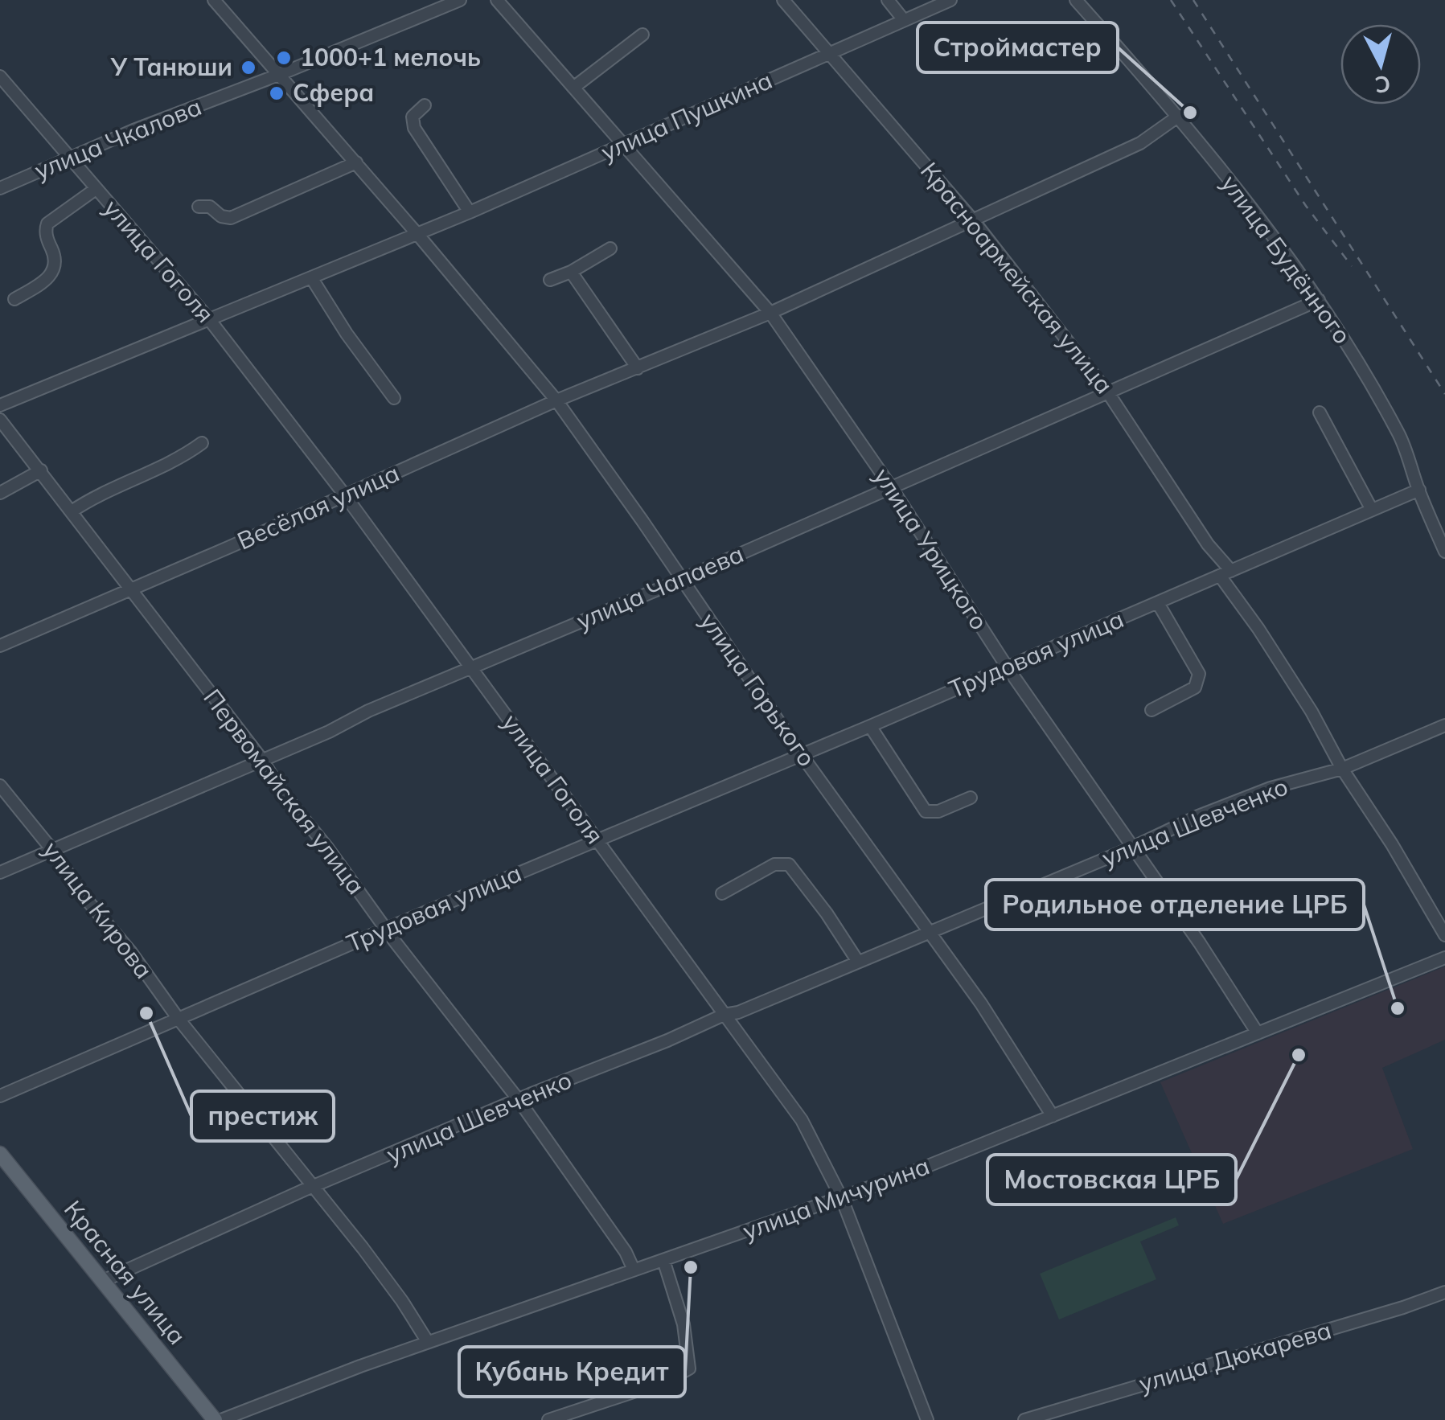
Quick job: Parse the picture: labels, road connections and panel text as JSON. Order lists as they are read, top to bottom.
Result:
{
  "streets": {
    "main road": ["Красная улица"],
    "street": [
      "улица Пушкина",
      "улица Чкалова",
      "улица Будённого",
      "улица Гоголя",
      "Красноармейская улица",
      "Весёлая улица",
      "улица Урицкого",
      "улица Чапаева",
      "Трудовая улица",
      "улица Горького",
      "Первомайская улица",
      "улица Шевченко",
      "улица Кирова",
      "улица Мичурина",
      "улица Дюкарева"
    ]
  },
  "crossings": [
    ["улица Пушкина", "улица Гоголя"],
    ["улица Пушкина", "Красноармейская улица"],
    ["улица Пушкина", "улица Урицкого"],
    ["улица Пушкина", "улица Горького"],
    ["улица Чкалова", "улица Гоголя"],
    ["улица Чкалова", "улица Горького"],
    ["улица Будённого", "Весёлая улица"],
    ["улица Будённого", "улица Чапаева"],
    ["улица Будённого", "Трудовая улица"],
    ["улица Гоголя", "Весёлая улица"],
    ["улица Гоголя", "улица Чапаева"],
    ["улица Гоголя", "Трудовая улица"],
    ["улица Гоголя", "улица Шевченко"],
    ["улица Гоголя", "улица Мичурина"],
    ["Красноармейская улица", "Весёлая улица"],
    ["Красноармейская улица", "улица Чапаева"],
    ["Красноармейская улица", "Трудовая улица"],
    ["Красноармейская улица", "улица Шевченко"],
    ["Весёлая улица", "улица Урицкого"],
    ["Весёлая улица", "улица Горького"],
    ["Весёлая улица", "Первомайская улица"],
    ["улица Урицкого", "улица Чапаева"],
    ["улица Урицкого", "Трудовая улица"],
    ["улица Урицкого", "улица Шевченко"],
    ["улица Урицкого", "улица Мичурина"],
    ["улица Чапаева", "улица Горького"],
    ["улица Чапаева", "Первомайская улица"],
    ["улица Чапаева", "улица Кирова"],
    ["Трудовая улица", "улица Горького"],
    ["Трудовая улица", "Первомайская улица"],
    ["Трудовая улица", "улица Кирова"],
    ["улица Горького", "улица Шевченко"],
    ["улица Горького", "улица Мичурина"],
    ["Первомайская улица", "улица Шевченко"],
    ["Первомайская улица", "улица Мичурина"],
    ["улица Шевченко", "улица Кирова"],
    ["улица Шевченко", "Красная улица"],
    ["улица Кирова", "улица Мичурина"]
  ],
  "places": [
    "1000+1 мелочь",
    "У Танюши",
    "Сфера",
    "Строймастер",
    "Родильное отделение ЦРБ",
    "престиж",
    "Мостовская ЦРБ",
    "Кубань Кредит"
  ],
  "north": "bottom"
}
